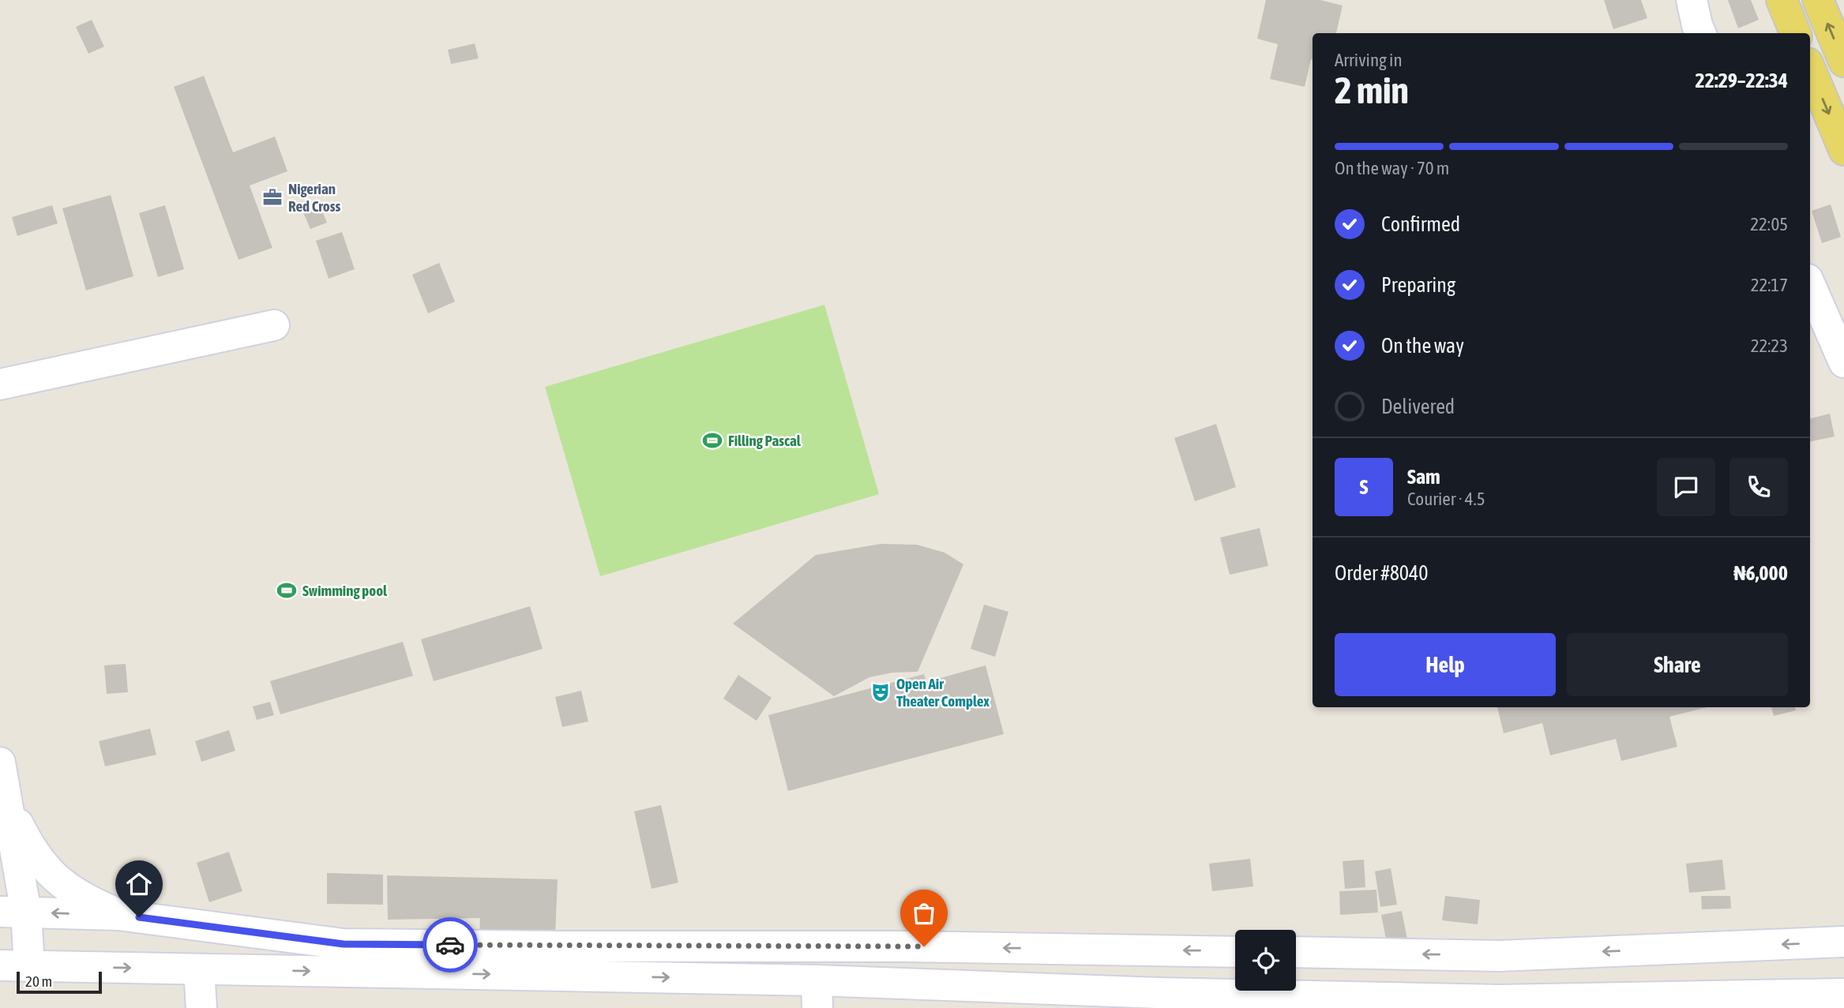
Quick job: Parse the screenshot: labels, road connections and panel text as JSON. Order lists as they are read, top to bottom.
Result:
{
  "places": {
    "office": ["Nigerian Red Cross"],
    "sports": ["Filling Pascal", "Swimming pool"],
    "theatre": ["Open Air Theater Complex"]
  },
  "scale_bar": "20 m",
  "page": {
    "heading": ["2 min", "Arriving in", "22:29–22:34"],
    "panel": [
      "Sam",
      "Courier · 4.5",
      "Order #8040",
      "₦6,000"
    ],
    "bar": "On the way · 70 m",
    "list": [
      ["Confirmed", "22:05"],
      ["Preparing", "22:17"],
      ["On the way", "22:23"],
      "Delivered"
    ],
    "round": "S",
    "buttons": ["Help", "Share"],
    "scale": "20 m"
  }
}
